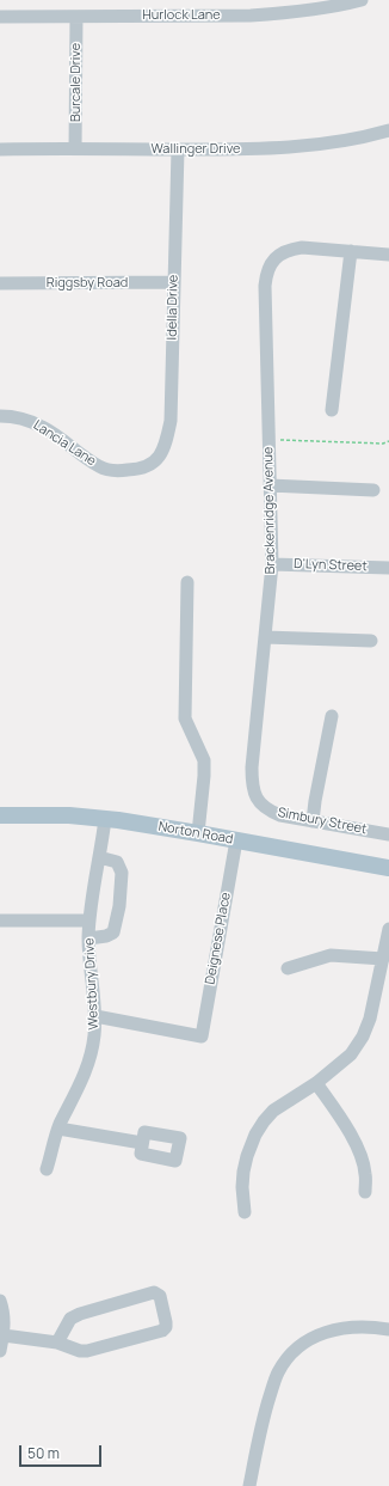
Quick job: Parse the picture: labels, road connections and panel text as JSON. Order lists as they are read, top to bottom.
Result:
{
  "streets": {
    "main road": ["Norton Road"],
    "street": [
      "Hurlock Lane",
      "Burcale Drive",
      "Wallinger Drive",
      "Riggsby Road",
      "Idella Drive",
      "Lancia Lane",
      "Brackenridge Avenue",
      "D'Lyn Street",
      "Simbury Street",
      "Deignese Place",
      "Westbury Drive"
    ]
  },
  "crossings": [
    ["Hurlock Lane", "Burcale Drive"],
    ["Burcale Drive", "Wallinger Drive"],
    ["Wallinger Drive", "Idella Drive"],
    ["Riggsby Road", "Idella Drive"],
    ["Idella Drive", "Lancia Lane"],
    ["Brackenridge Avenue", "D'Lyn Street"],
    ["Brackenridge Avenue", "Simbury Street"],
    ["Norton Road", "Deignese Place"],
    ["Norton Road", "Westbury Drive"],
    ["Deignese Place", "Westbury Drive"]
  ],
  "scale_bar": "50 m"
}
